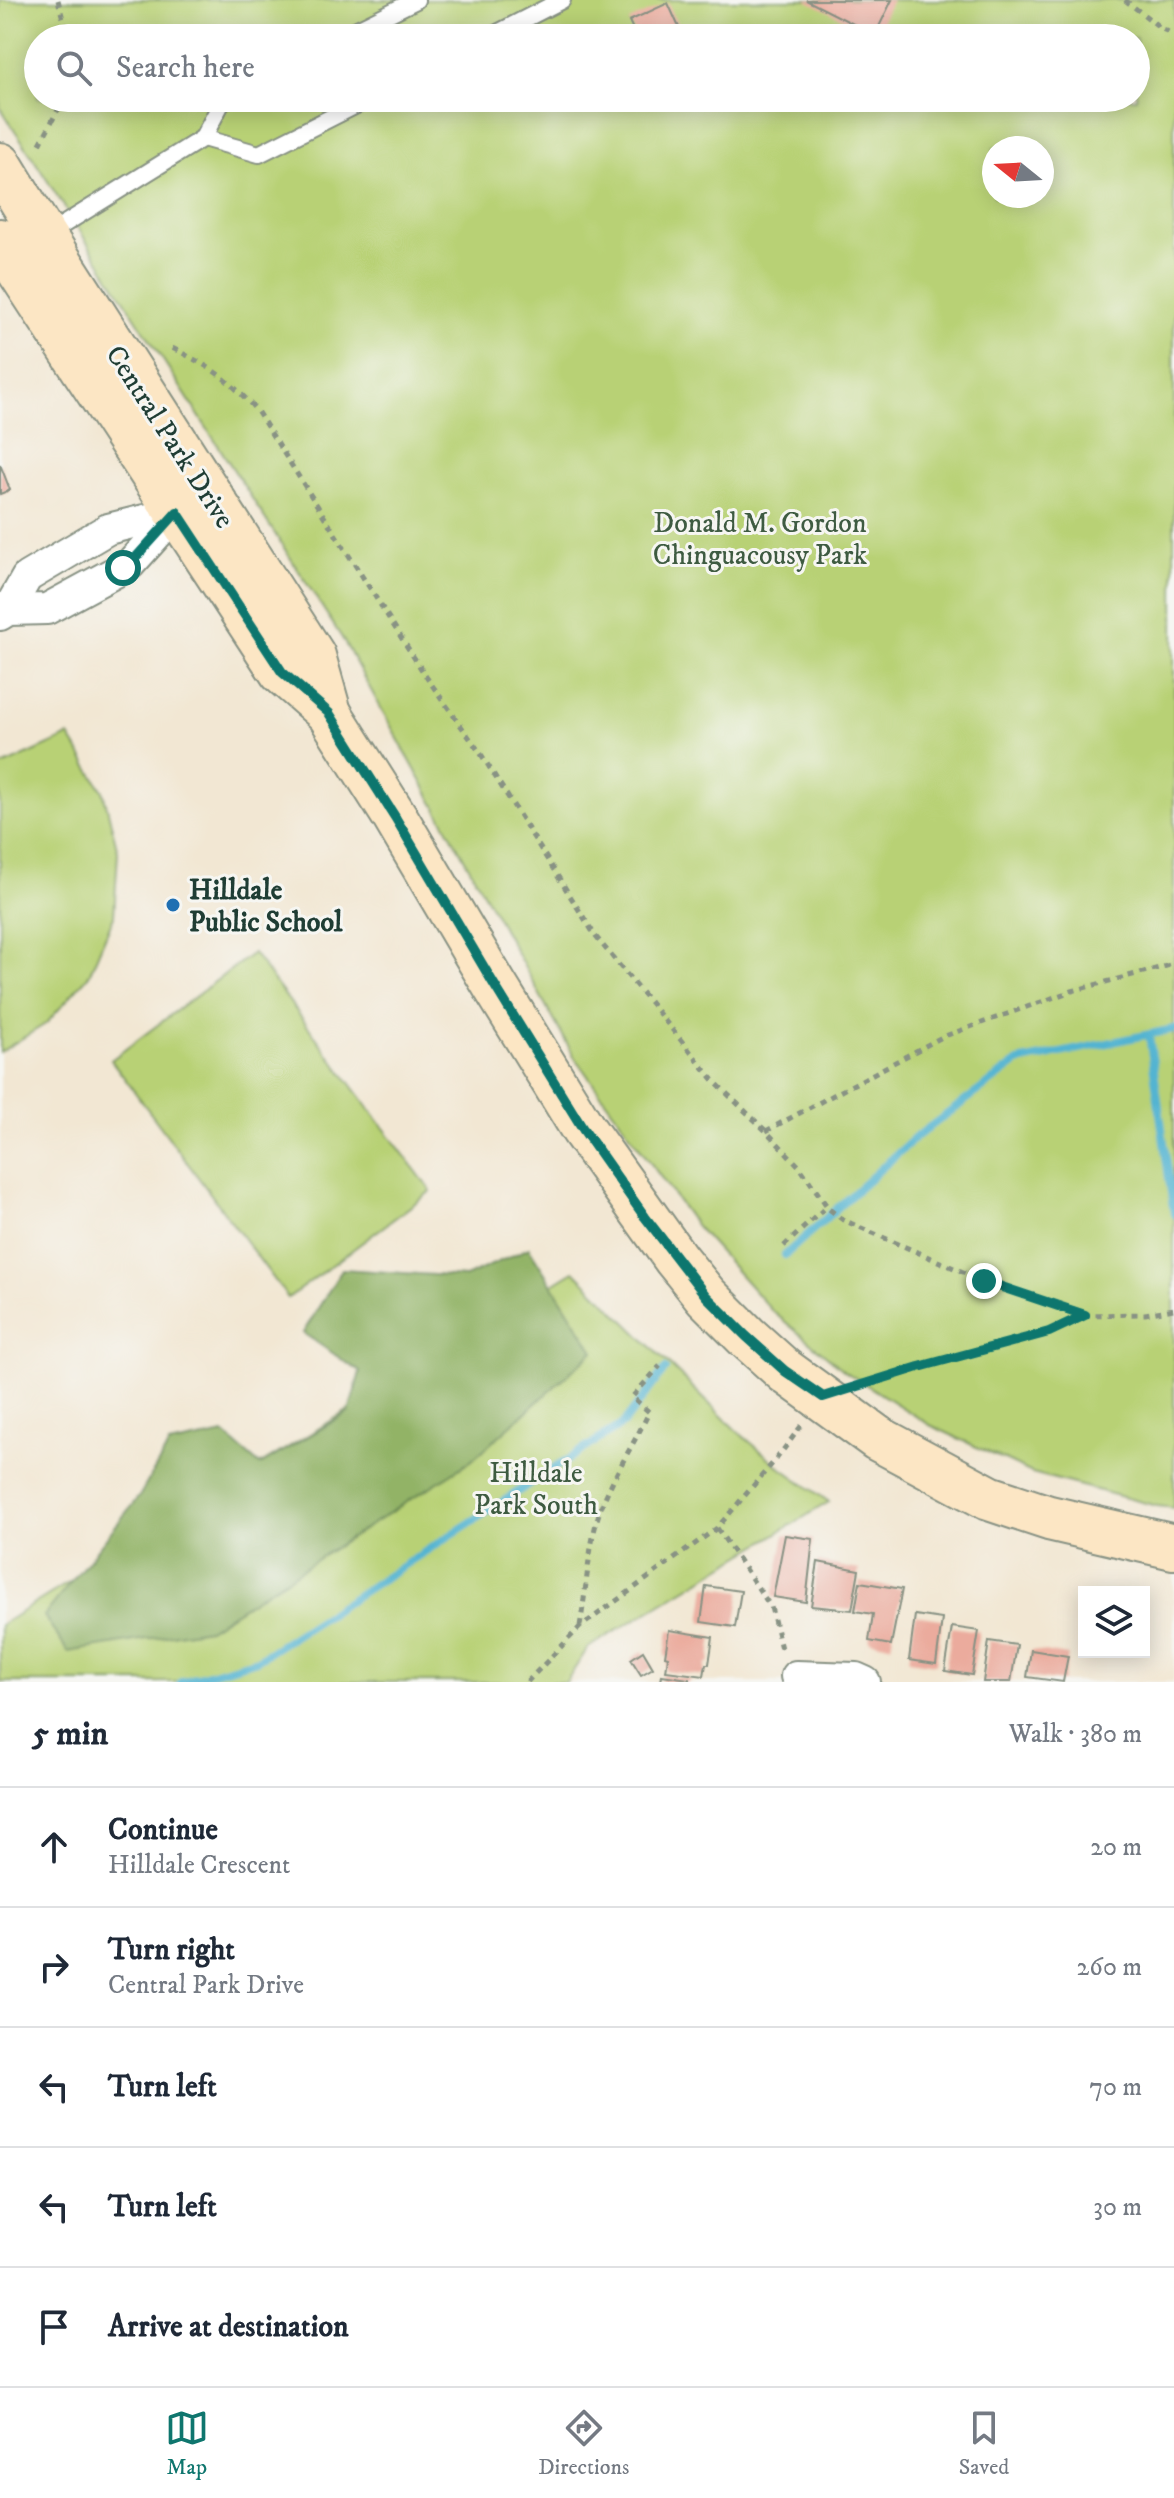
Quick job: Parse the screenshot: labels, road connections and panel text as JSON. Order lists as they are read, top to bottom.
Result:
{
  "streets": {
    "street": ["Central Park Drive"]
  },
  "parks": ["Donald M. Gordon Chinguacousy Park", "Hilldale Park South"],
  "places": ["Hilldale Public School"],
  "north": "left",
  "page": {
    "search": "Search here",
    "heading": ["5 min", "Walk · 380 m"],
    "list": [
      ["Continue", "Hilldale Crescent", "20 m"],
      ["Turn right", "Central Park Drive", "260 m"],
      ["Turn left", "70 m"],
      ["Turn left", "30 m"],
      "Arrive at destination"
    ],
    "nav": ["Map", "Directions", "Saved"]
  }
}
